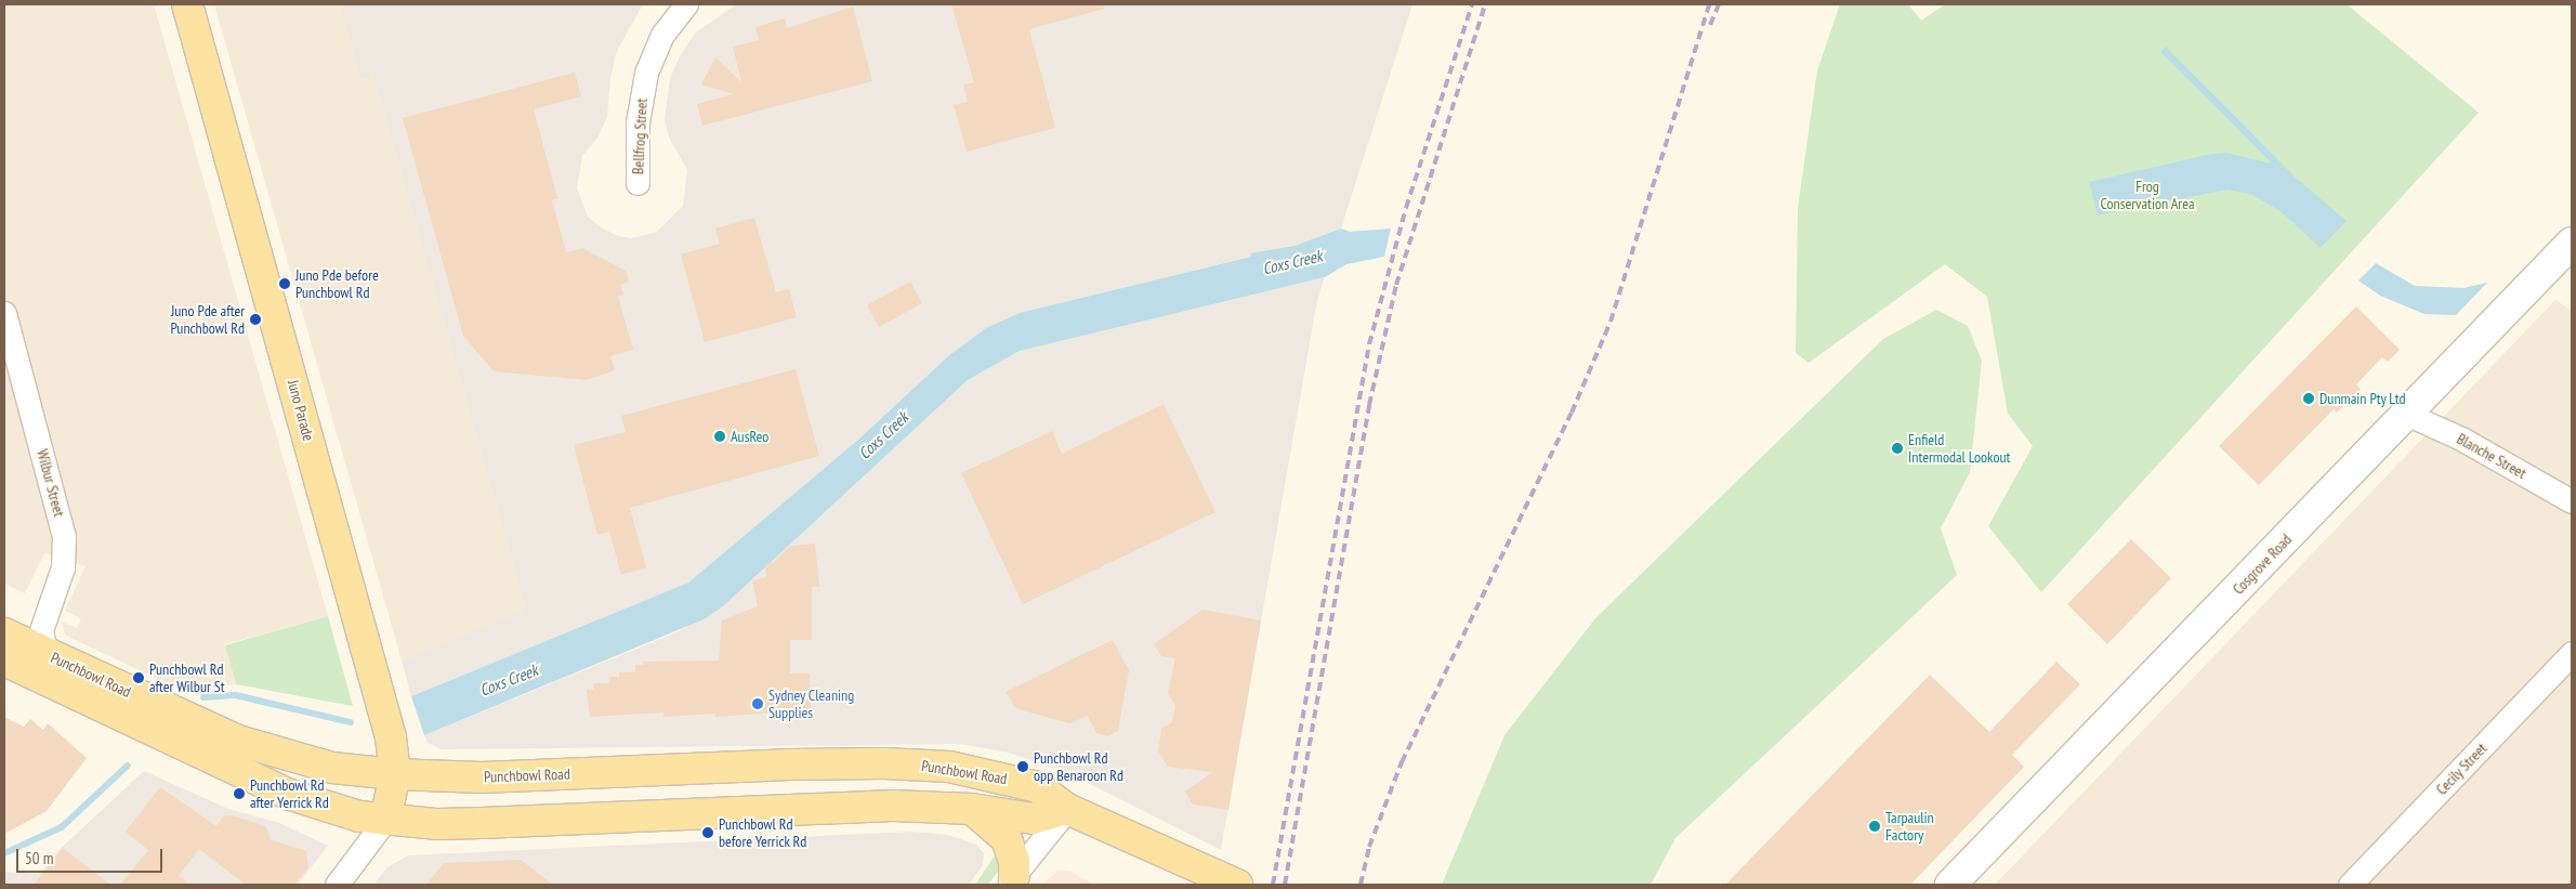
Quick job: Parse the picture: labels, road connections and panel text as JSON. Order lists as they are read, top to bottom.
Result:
{
  "streets": {
    "main road": ["Juno Parade", "Cosgrove Road", "Punchbowl Road"],
    "street": [
      "Bellfrog Street",
      "Blanche Street",
      "Wilbur Street",
      "Cecily Street"
    ]
  },
  "crossings": [
    ["Juno Parade", "Punchbowl Road"],
    ["Blanche Street", "Cosgrove Road"],
    ["Wilbur Street", "Punchbowl Road"]
  ],
  "water": ["Coxs Creek"],
  "parks": ["Frog Conservation Area"],
  "places": [
    "Juno Pde before Punchbowl Rd",
    "Juno Pde after Punchbowl Rd",
    "Dunmain Pty Ltd",
    "AusReo",
    "Enfield Intermodal Lookout",
    "Punchbowl Rd after Wilbur St",
    "Sydney Cleaning Supplies",
    "Punchbowl Rd opp Benaroon Rd",
    "Punchbowl Rd after Yerrick Rd",
    "Tarpaulin Factory",
    "Punchbowl Rd before Yerrick Rd"
  ],
  "scale_bar": "50 m"
}
